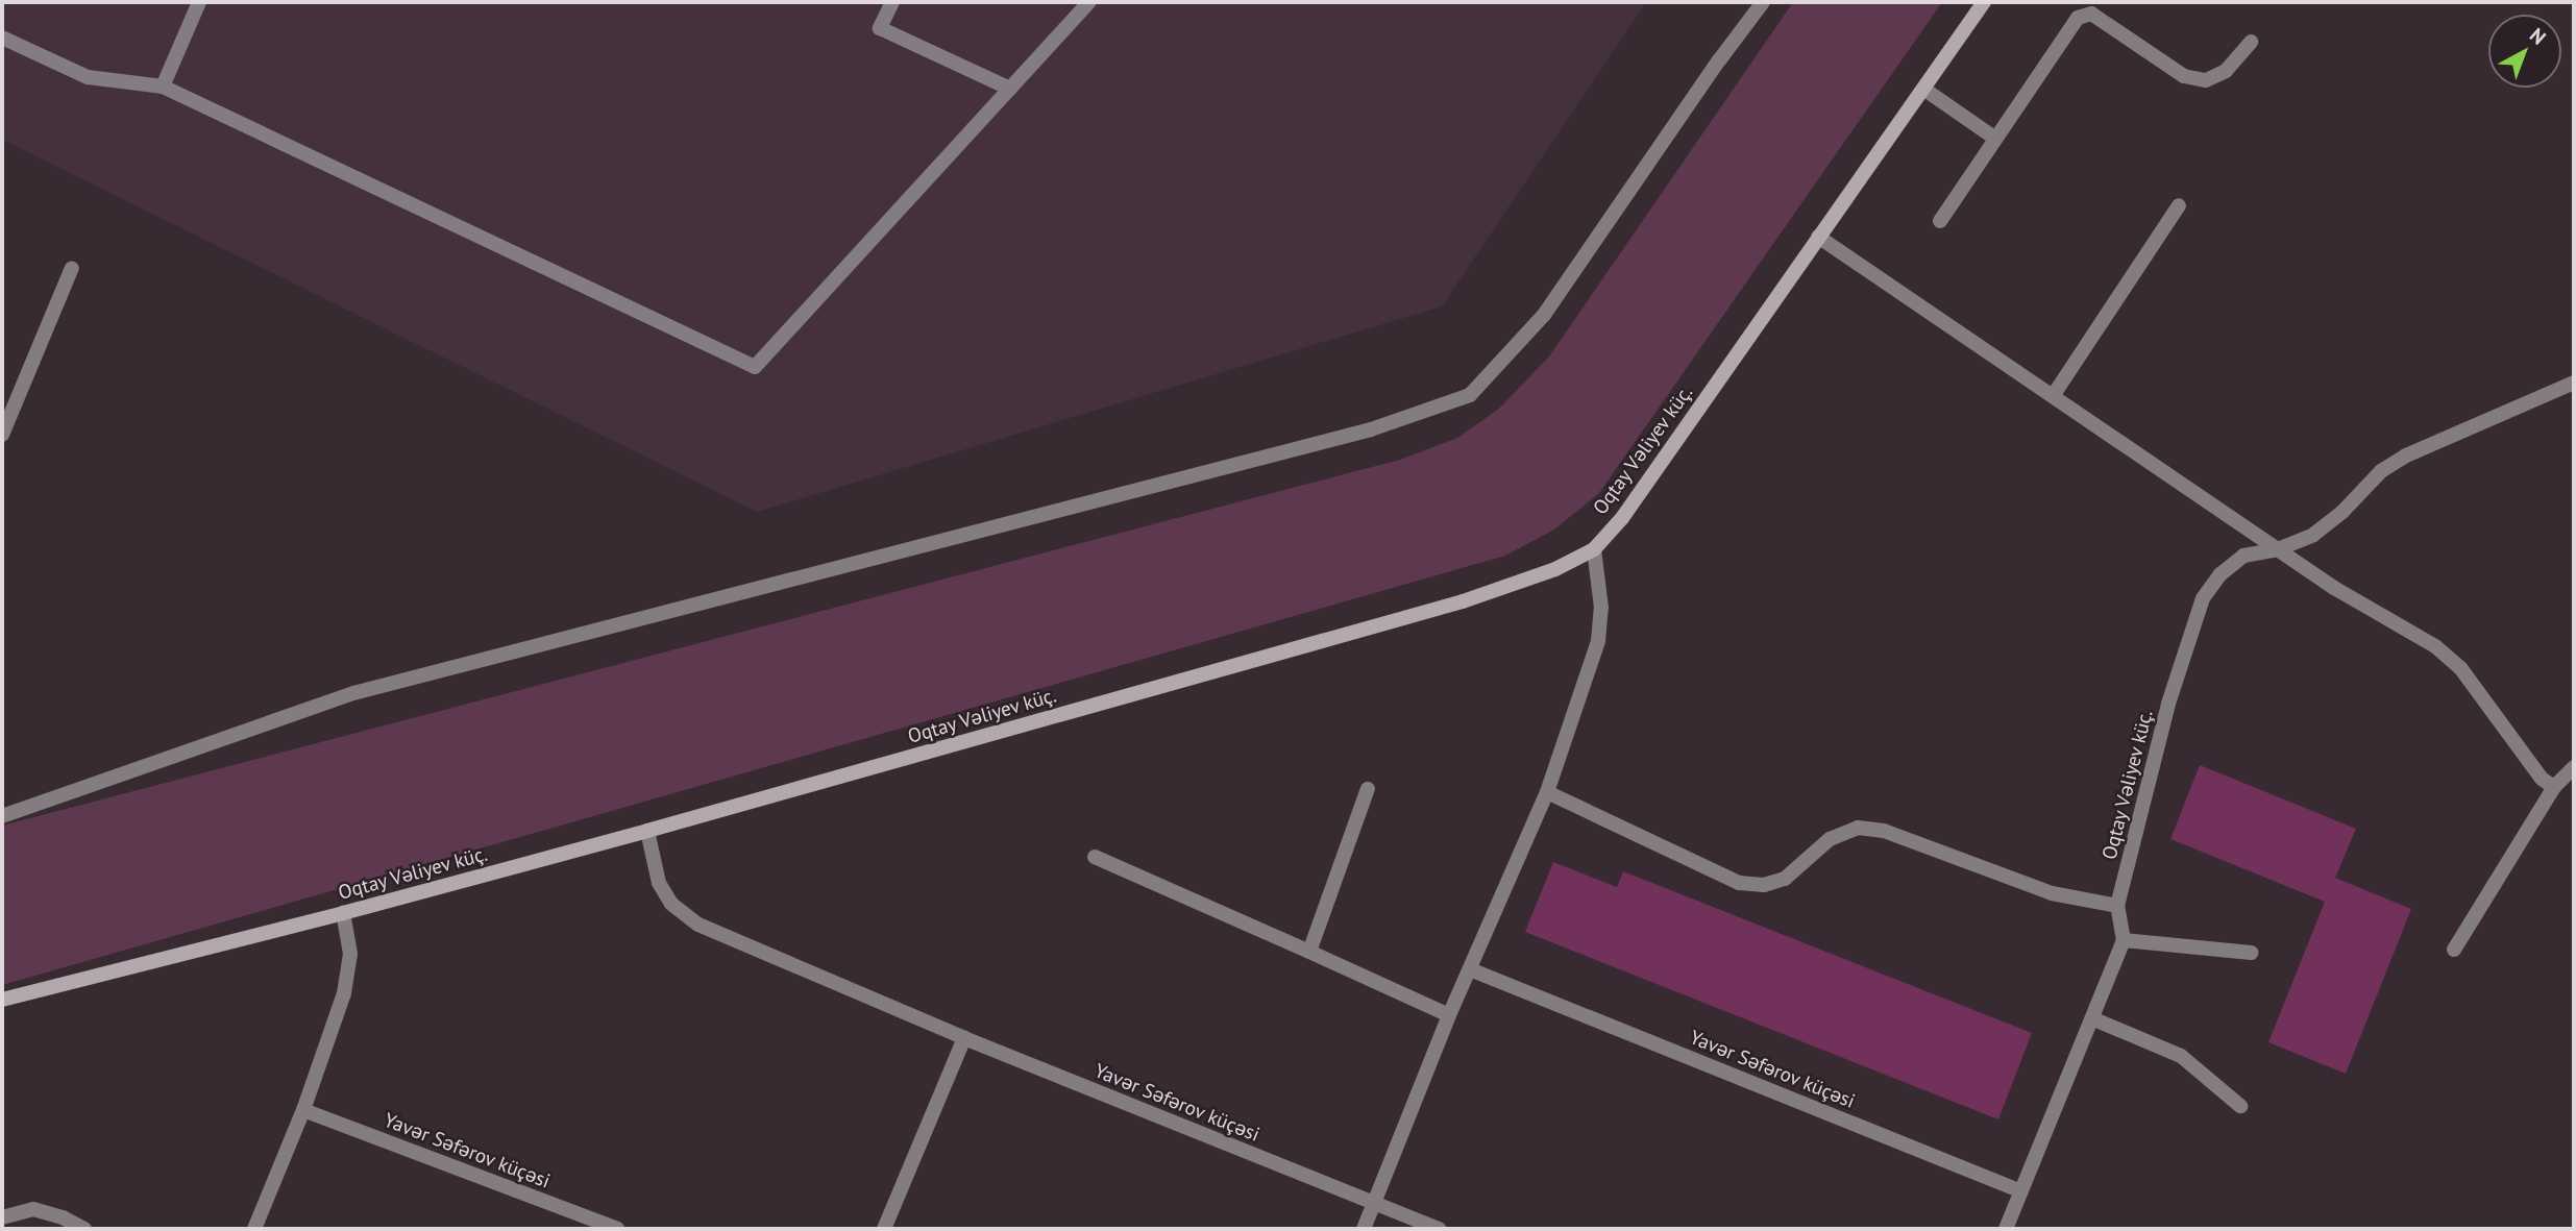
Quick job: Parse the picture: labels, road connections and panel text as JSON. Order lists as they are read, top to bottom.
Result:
{
  "streets": {
    "street": ["Oqtay Vəliyev küç.", "Yavər Səfərov küçəsi"]
  },
  "crossings": [
    ["Oqtay Vəliyev küç.", "Yavər Səfərov küçəsi"]
  ],
  "north": "top right"
}
